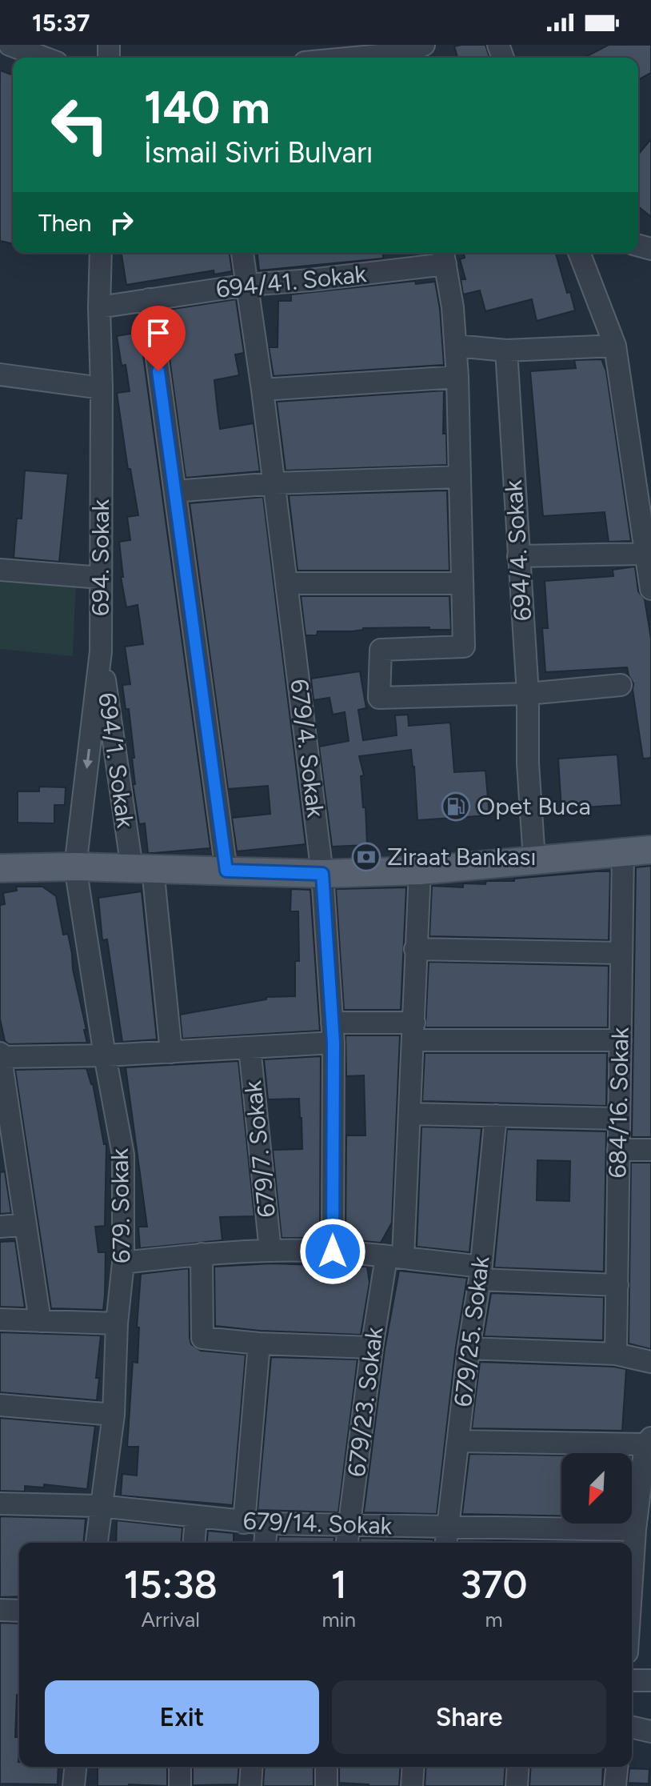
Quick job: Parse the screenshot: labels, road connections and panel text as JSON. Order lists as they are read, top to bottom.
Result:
{
  "streets": {
    "street": [
      "694/41. Sokak",
      "694/4. Sokak",
      "694. Sokak",
      "679/4. Sokak",
      "694/1. Sokak",
      "684/16. Sokak",
      "679/7. Sokak",
      "679. Sokak",
      "679/25. Sokak",
      "679/23. Sokak",
      "679/14. Sokak"
    ]
  },
  "crossings": [
    ["694/41. Sokak", "694. Sokak"],
    ["694/41. Sokak", "679/4. Sokak"],
    ["694. Sokak", "694/1. Sokak"],
    ["694. Sokak", "679. Sokak"],
    ["679. Sokak", "679/14. Sokak"],
    ["679/25. Sokak", "679/14. Sokak"],
    ["679/23. Sokak", "679/14. Sokak"]
  ],
  "places": {
    "fuel station": ["Opet Buca"],
    "bank": ["Ziraat Bankası"]
  },
  "north": "bottom left",
  "page": {
    "status": "15:37",
    "turn": ["140 m", "İsmail Sivri Bulvarı"],
    "then": "Then",
    "eta": [
      "15:38",
      "Arrival",
      "1",
      "min",
      "370",
      "m"
    ],
    "buttons": ["Exit", "Share"]
  }
}
